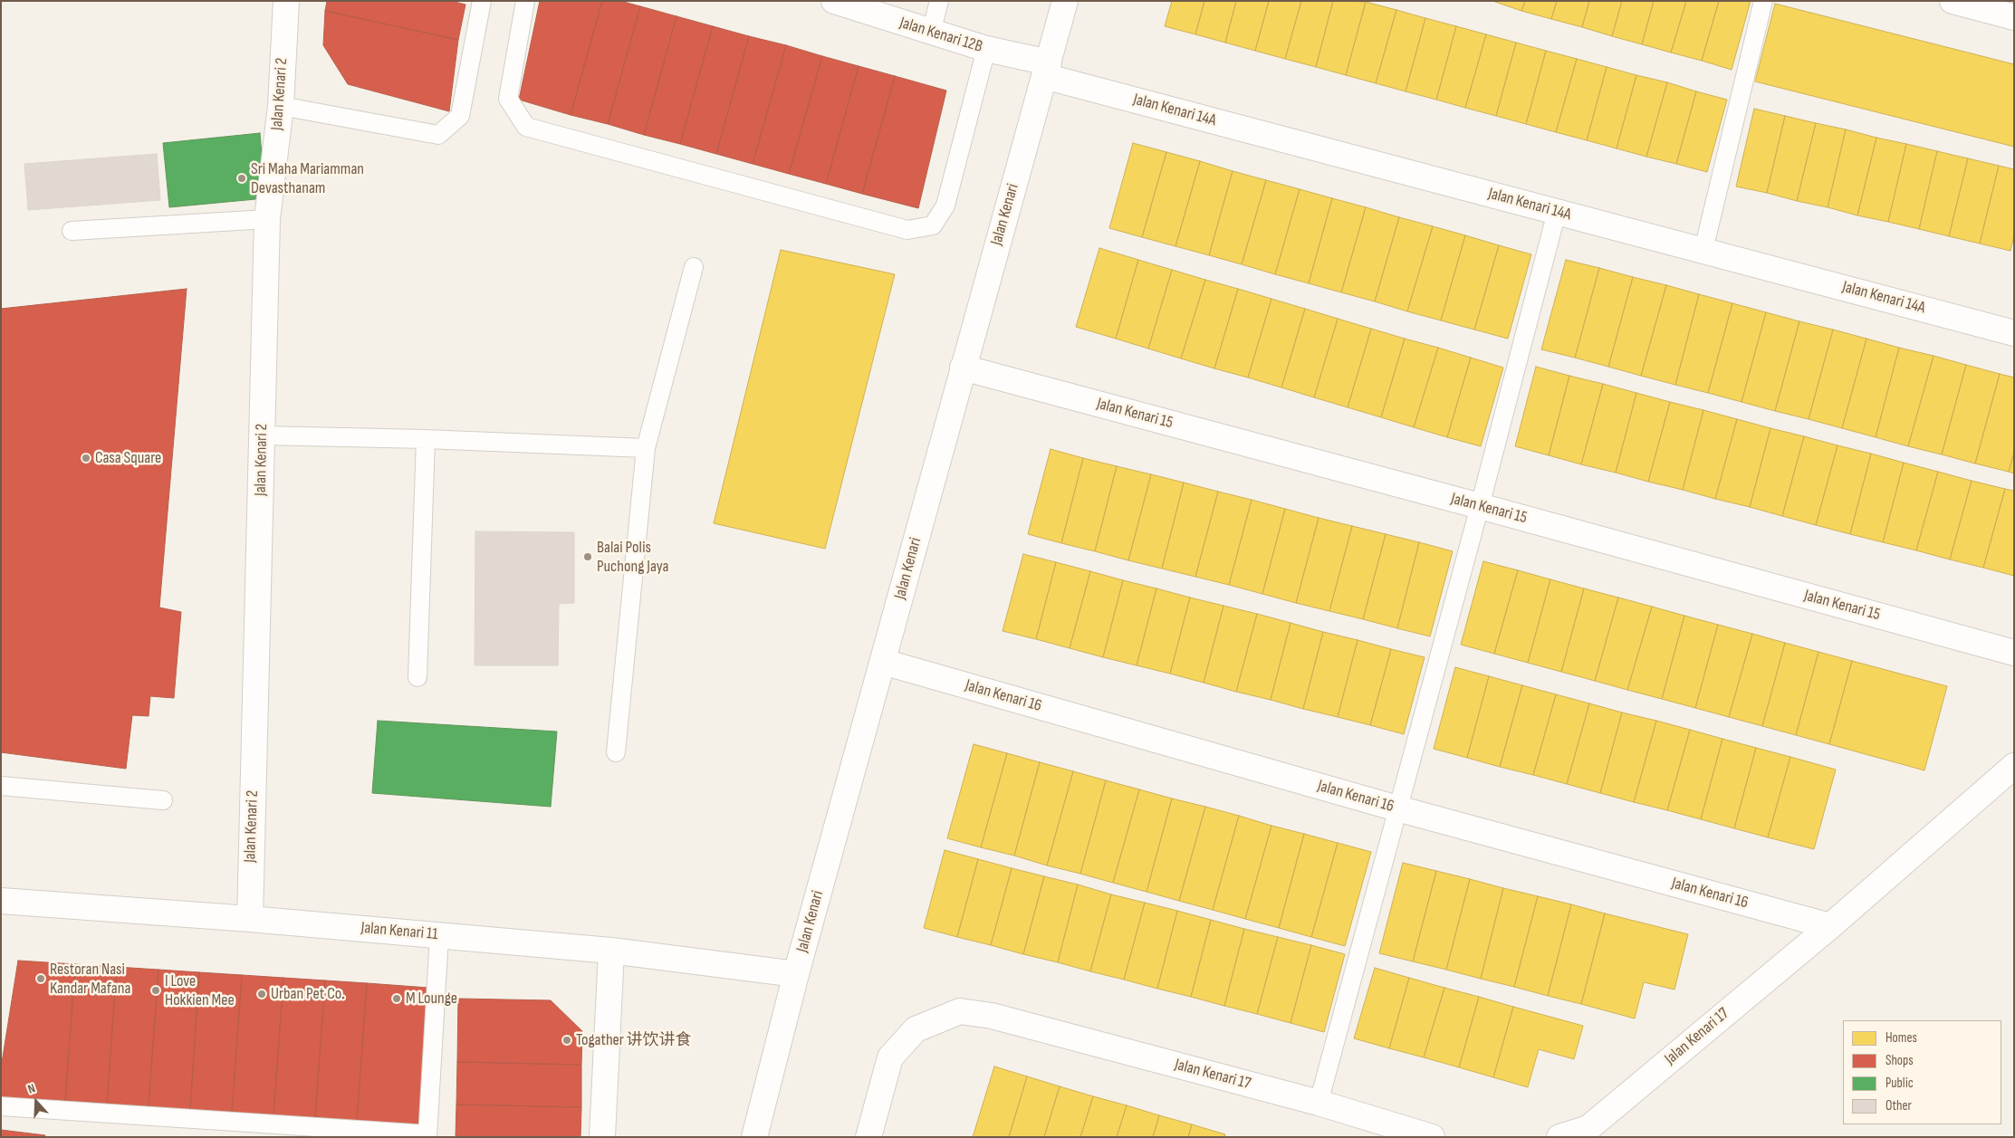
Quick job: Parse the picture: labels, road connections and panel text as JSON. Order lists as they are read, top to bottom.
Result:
{
  "streets": {
    "street": [
      "Jalan Kenari 12B",
      "Jalan Kenari 2",
      "Jalan Kenari 14A",
      "Jalan Kenari",
      "Jalan Kenari 15",
      "Jalan Kenari 16",
      "Jalan Kenari 11",
      "Jalan Kenari 17"
    ]
  },
  "crossings": [
    ["Jalan Kenari 12B", "Jalan Kenari 14A"],
    ["Jalan Kenari 12B", "Jalan Kenari"],
    ["Jalan Kenari 2", "Jalan Kenari 11"],
    ["Jalan Kenari 14A", "Jalan Kenari"],
    ["Jalan Kenari", "Jalan Kenari 15"],
    ["Jalan Kenari", "Jalan Kenari 16"],
    ["Jalan Kenari", "Jalan Kenari 11"],
    ["Jalan Kenari 16", "Jalan Kenari 17"]
  ],
  "places": [
    "Sri Maha Mariamman Devasthanam",
    "Casa Square",
    "Balai Polis Puchong Jaya",
    "Restoran Nasi Kandar Mafana",
    "I Love Hokkien Mee",
    "Urban Pet Co.",
    "M Lounge",
    "Togather 讲饮讲食"
  ],
  "legend": [
    "Homes",
    "Shops",
    "Public",
    "Other"
  ],
  "north": "top"
}
